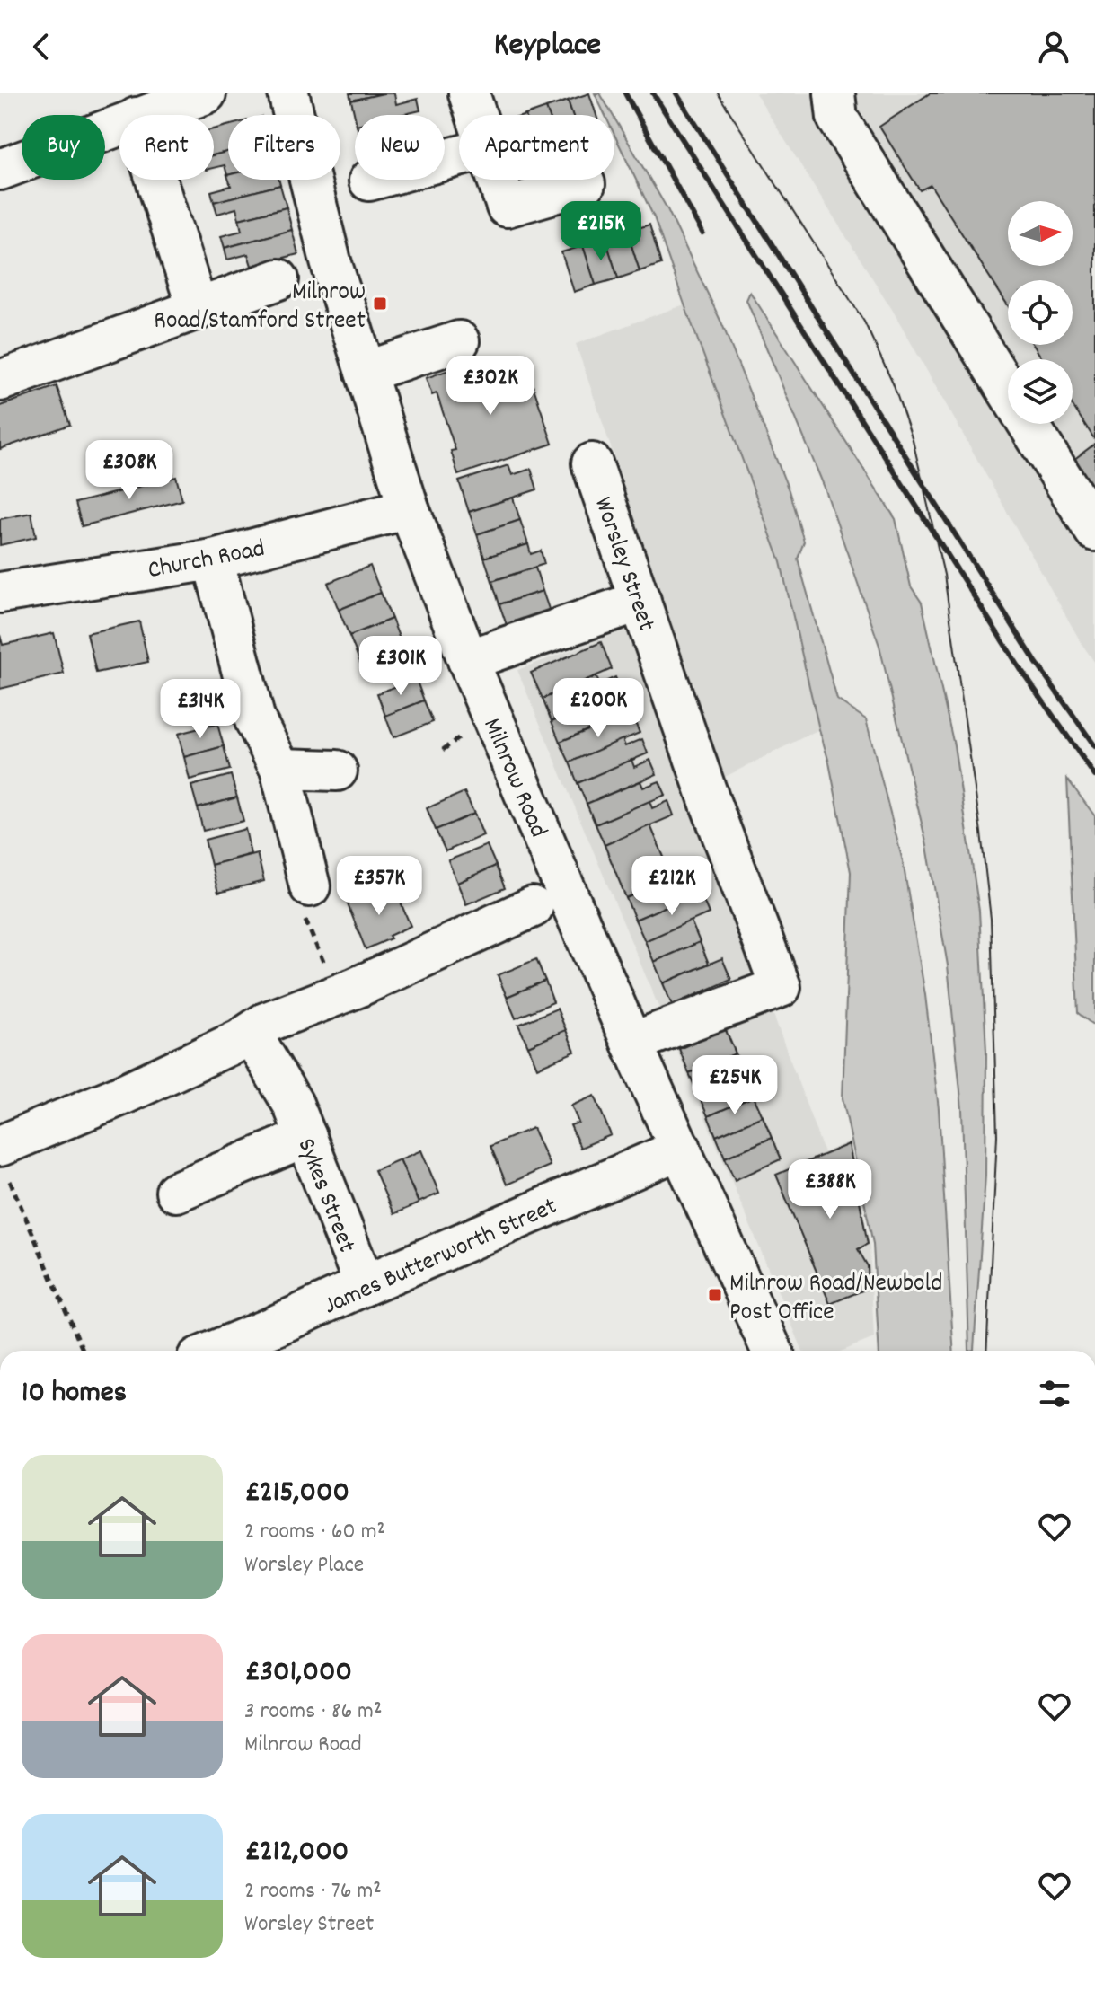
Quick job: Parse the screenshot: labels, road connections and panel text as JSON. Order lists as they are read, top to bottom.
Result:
{
  "streets": {
    "street": [
      "Church Road",
      "Worsley Street",
      "Milnrow Road",
      "Sykes Street",
      "James Butterworth Street"
    ]
  },
  "crossings": [
    ["Church Road", "Milnrow Road"],
    ["Worsley Street", "Milnrow Road"],
    ["Milnrow Road", "James Butterworth Street"],
    ["Sykes Street", "James Butterworth Street"]
  ],
  "places": {
    "transit": ["Milnrow Road/Stamford Street", "Milnrow Road/Newbold Post Office"]
  },
  "north": "right",
  "page": {
    "header": "Keyplace",
    "chip": [
      "Buy",
      "Rent",
      "Filters",
      "New",
      "Apartment"
    ],
    "price": [
      "£215K",
      "£302K",
      "£308K",
      "£301K",
      "£200K",
      "£314K",
      "£357K",
      "£212K",
      "£254K",
      "£388K"
    ],
    "heading": "10 homes",
    "list": [
      {
        "name": "£215,000",
        "note": "2 rooms · 60 m² · Worsley Place"
      },
      {
        "name": "£301,000",
        "note": "3 rooms · 86 m² · Milnrow Road"
      },
      {
        "name": "£212,000",
        "note": "2 rooms · 76 m² · Worsley Street"
      }
    ]
  }
}
